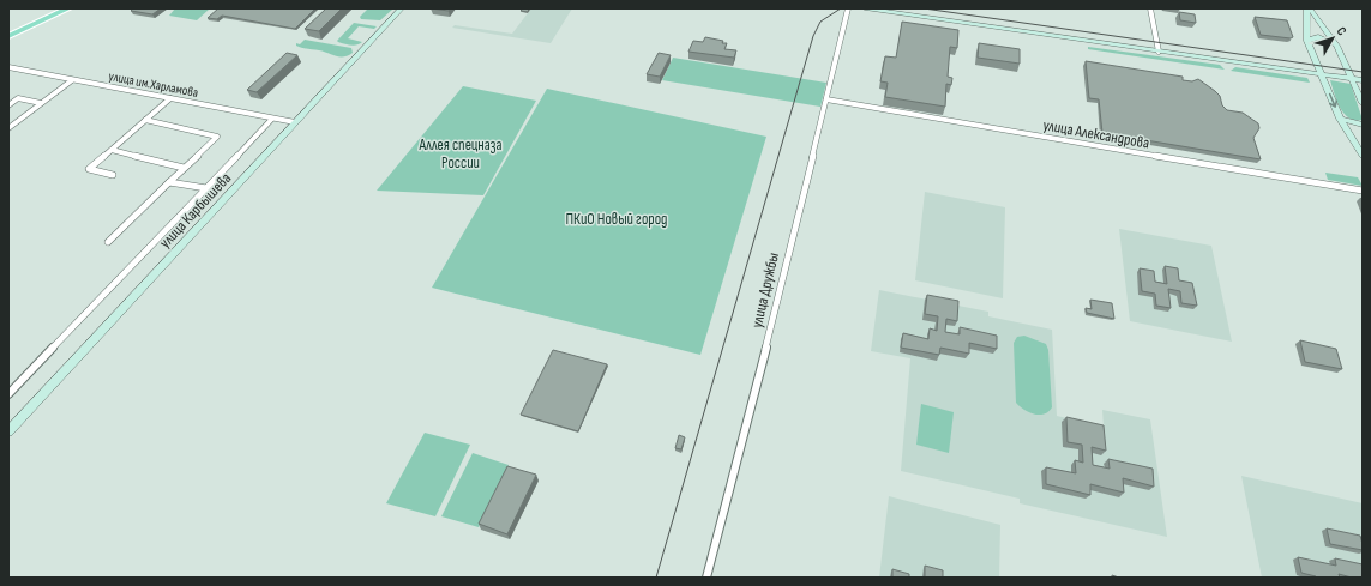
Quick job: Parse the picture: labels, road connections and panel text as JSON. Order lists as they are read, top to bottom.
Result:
{
  "streets": {
    "street": [
      "улица им.Харламова",
      "улица Александрова",
      "улица Карбышева",
      "улица Дружбы"
    ]
  },
  "crossings": [
    ["улица им.Харламова", "улица Карбышева"],
    ["улица Александрова", "улица Дружбы"]
  ],
  "parks": ["Аллея спецназа России", "ПКиО Новый город"],
  "north": "top right"
}
